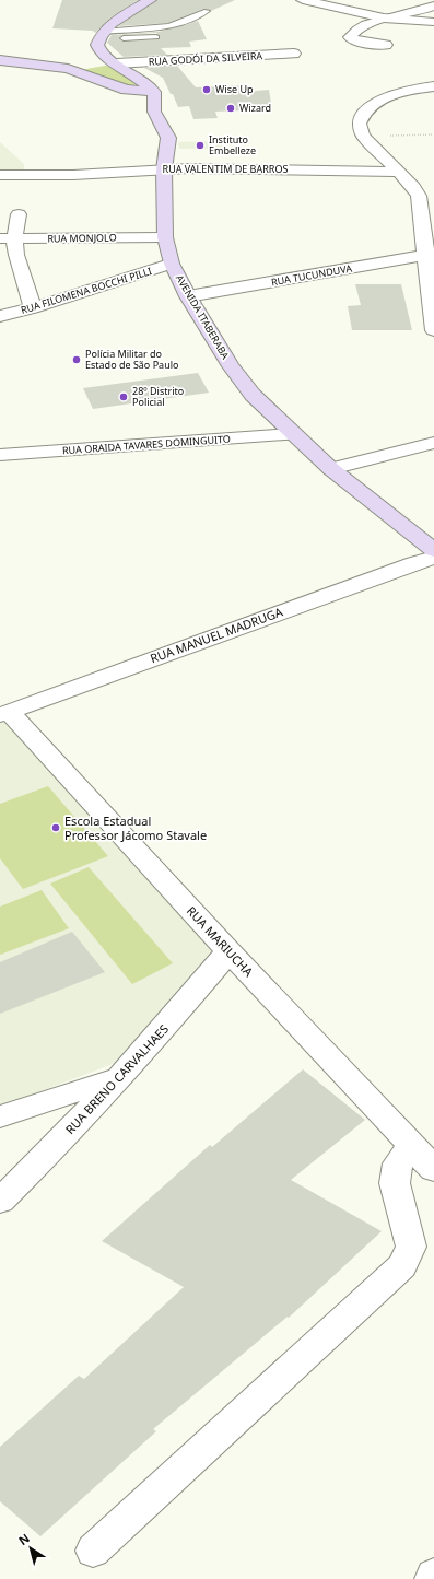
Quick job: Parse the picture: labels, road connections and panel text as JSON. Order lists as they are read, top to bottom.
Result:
{
  "streets": {
    "main road": ["AVENIDA ITABERABA"],
    "street": [
      "RUA GODÓI DA SILVEIRA",
      "RUA VALENTIM DE BARROS",
      "RUA MONJOLO",
      "RUA TUCUNDUVA",
      "RUA FILOMENA BOCCHI PILLI",
      "RUA ORAIDA TAVARES DOMINGUITO",
      "RUA MANUEL MADRUGA",
      "RUA MARIUCHA",
      "RUA BRENO CARVALHAES"
    ]
  },
  "crossings": [
    ["RUA VALENTIM DE BARROS", "AVENIDA ITABERABA"],
    ["RUA MONJOLO", "AVENIDA ITABERABA"],
    ["RUA TUCUNDUVA", "AVENIDA ITABERABA"],
    ["RUA FILOMENA BOCCHI PILLI", "AVENIDA ITABERABA"],
    ["AVENIDA ITABERABA", "RUA ORAIDA TAVARES DOMINGUITO"],
    ["RUA MANUEL MADRUGA", "RUA MARIUCHA"],
    ["RUA MARIUCHA", "RUA BRENO CARVALHAES"]
  ],
  "places": [
    "Wise Up",
    "Wizard",
    "Instituto Embelleze",
    "Polícia Militar do Estado de São Paulo",
    "28º Distrito Policial",
    "Escola Estadual Professor Jácomo Stavale"
  ],
  "north": "top left"
}
